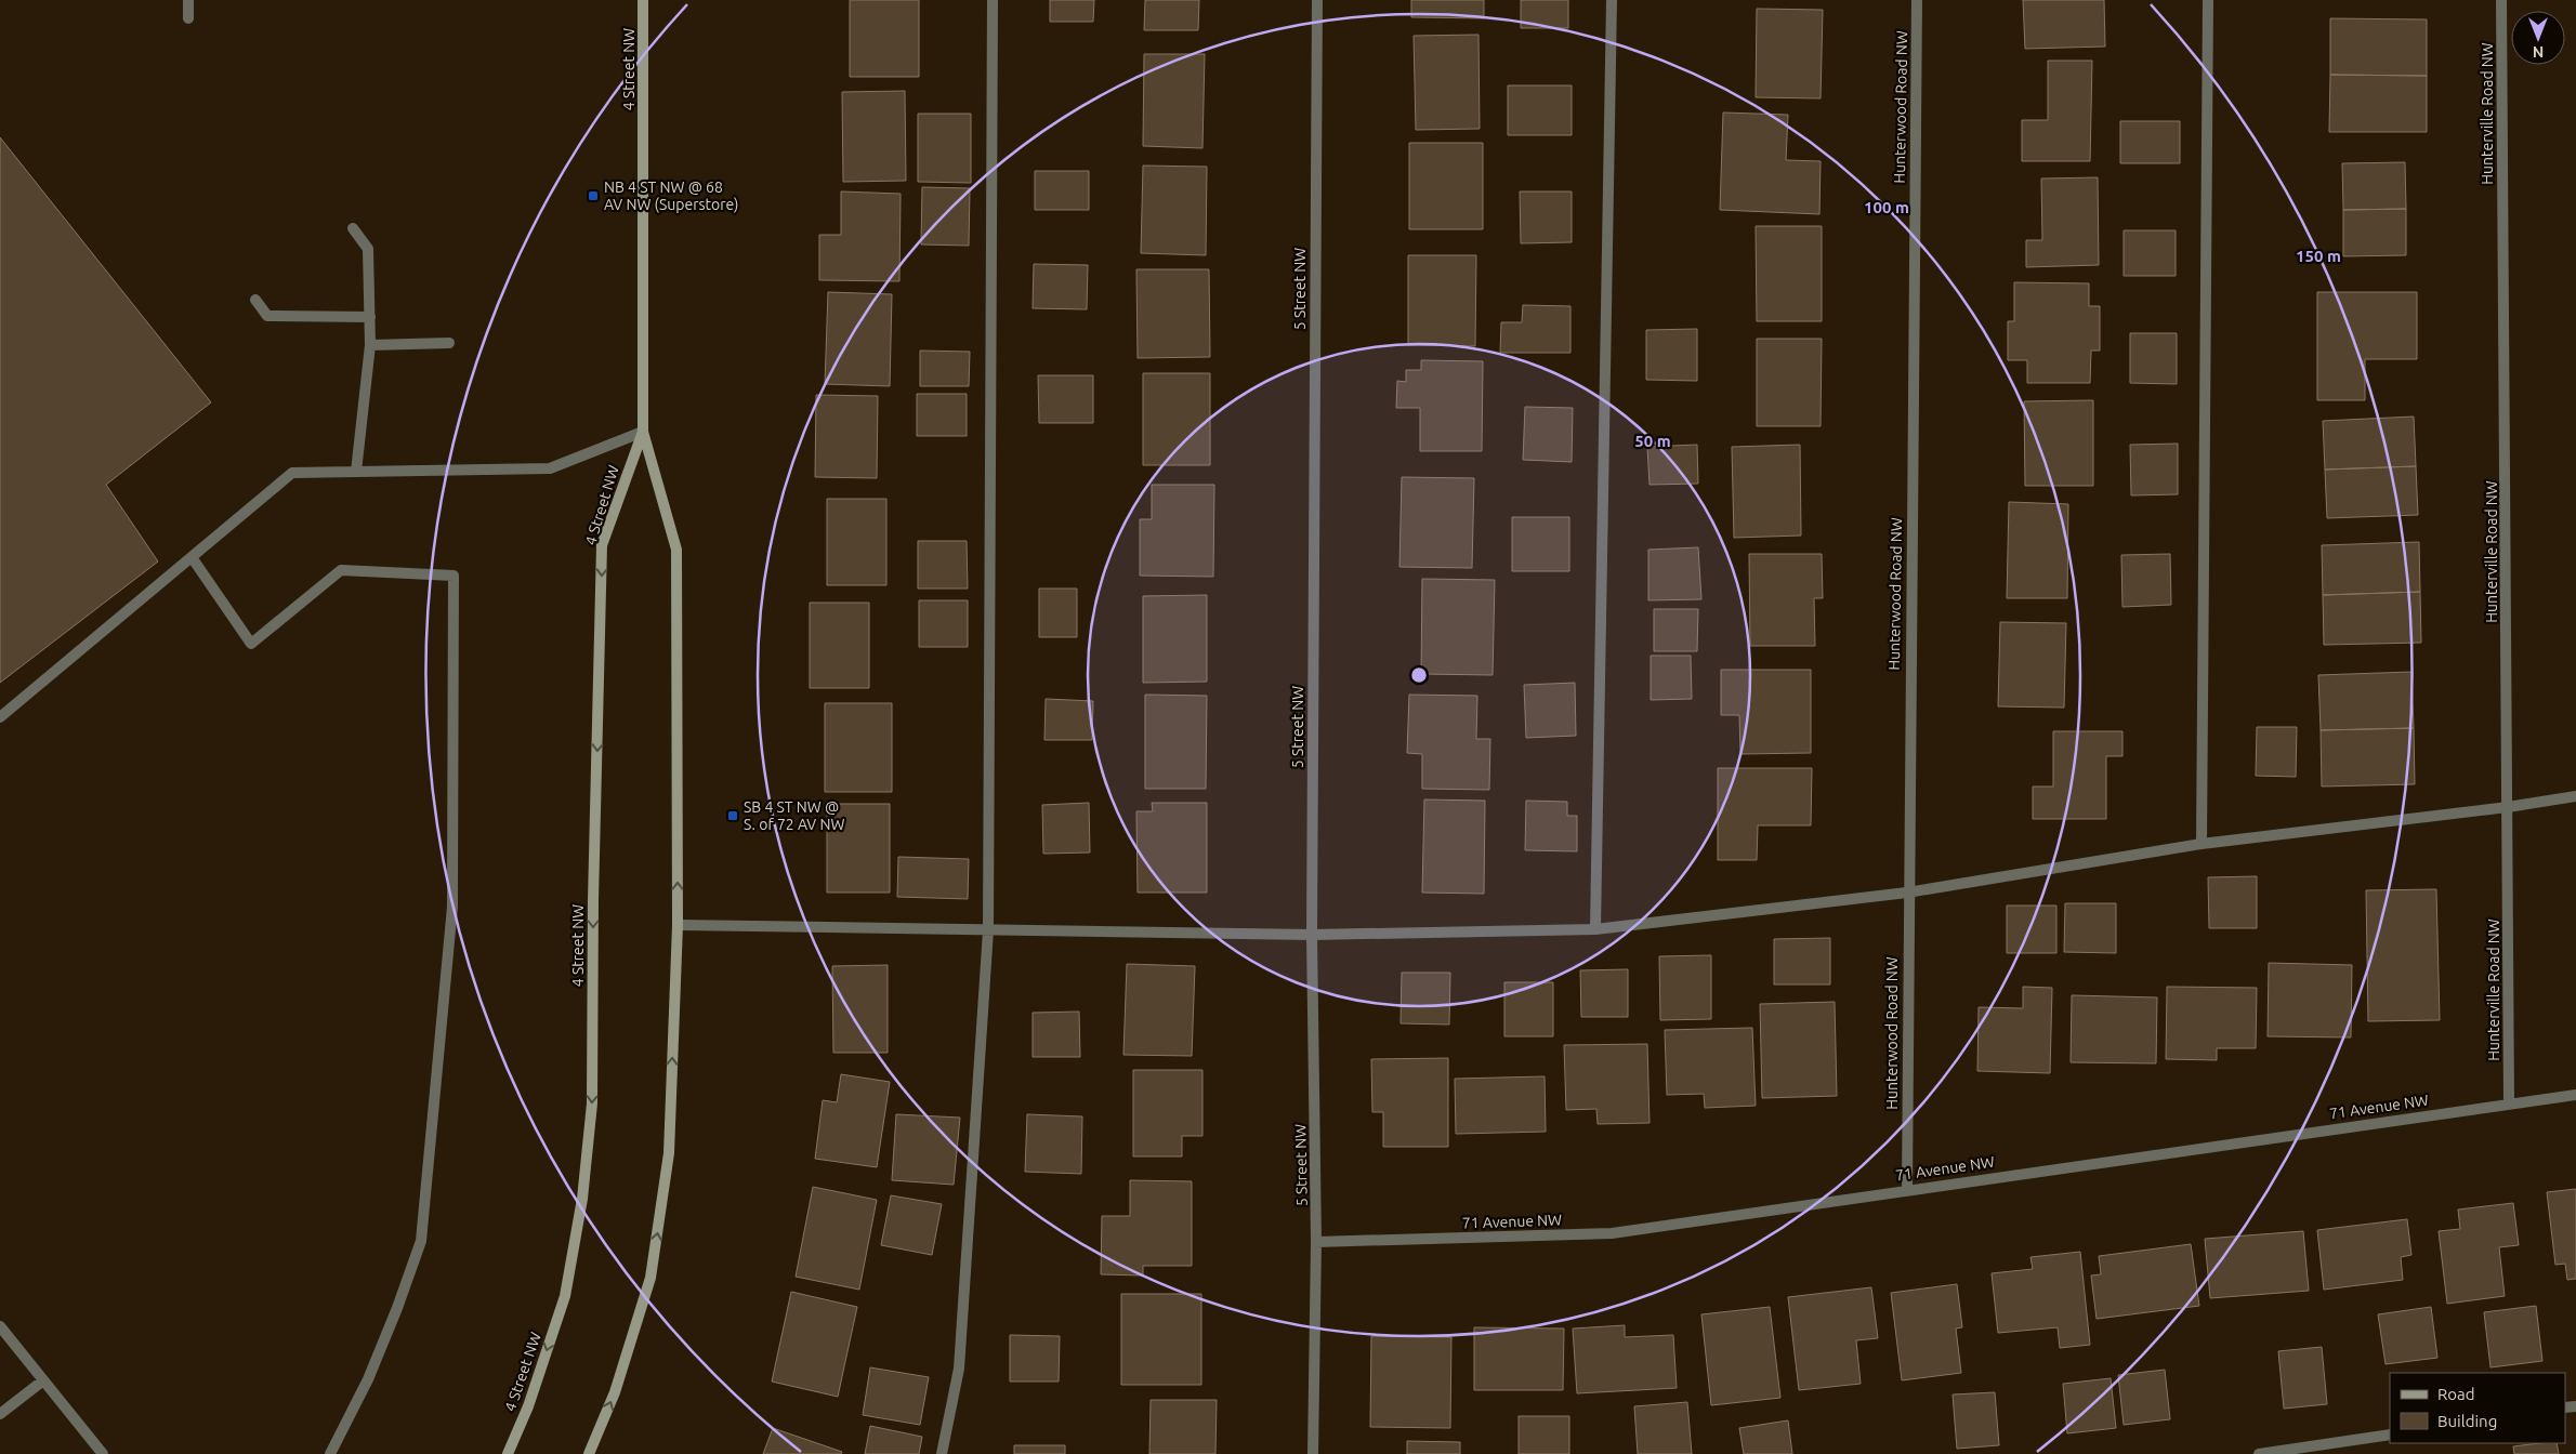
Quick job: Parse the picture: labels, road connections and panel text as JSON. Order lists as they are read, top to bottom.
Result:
{
  "streets": {
    "main road": ["4 Street NW"],
    "street": [
      "Hunterwood Road NW",
      "Hunterville Road NW",
      "5 Street NW",
      "71 Avenue NW"
    ]
  },
  "crossings": [
    ["Hunterwood Road NW", "71 Avenue NW"],
    ["Hunterville Road NW", "71 Avenue NW"],
    ["5 Street NW", "71 Avenue NW"]
  ],
  "places": {
    "transit": ["NB 4 ST NW @ 68 AV NW (Superstore)", "SB 4 ST NW @ S. of 72 AV NW"]
  },
  "legend": ["Road", "Building"],
  "north": "bottom",
  "rings": ["100 m", "150 m", "50 m"]
}
